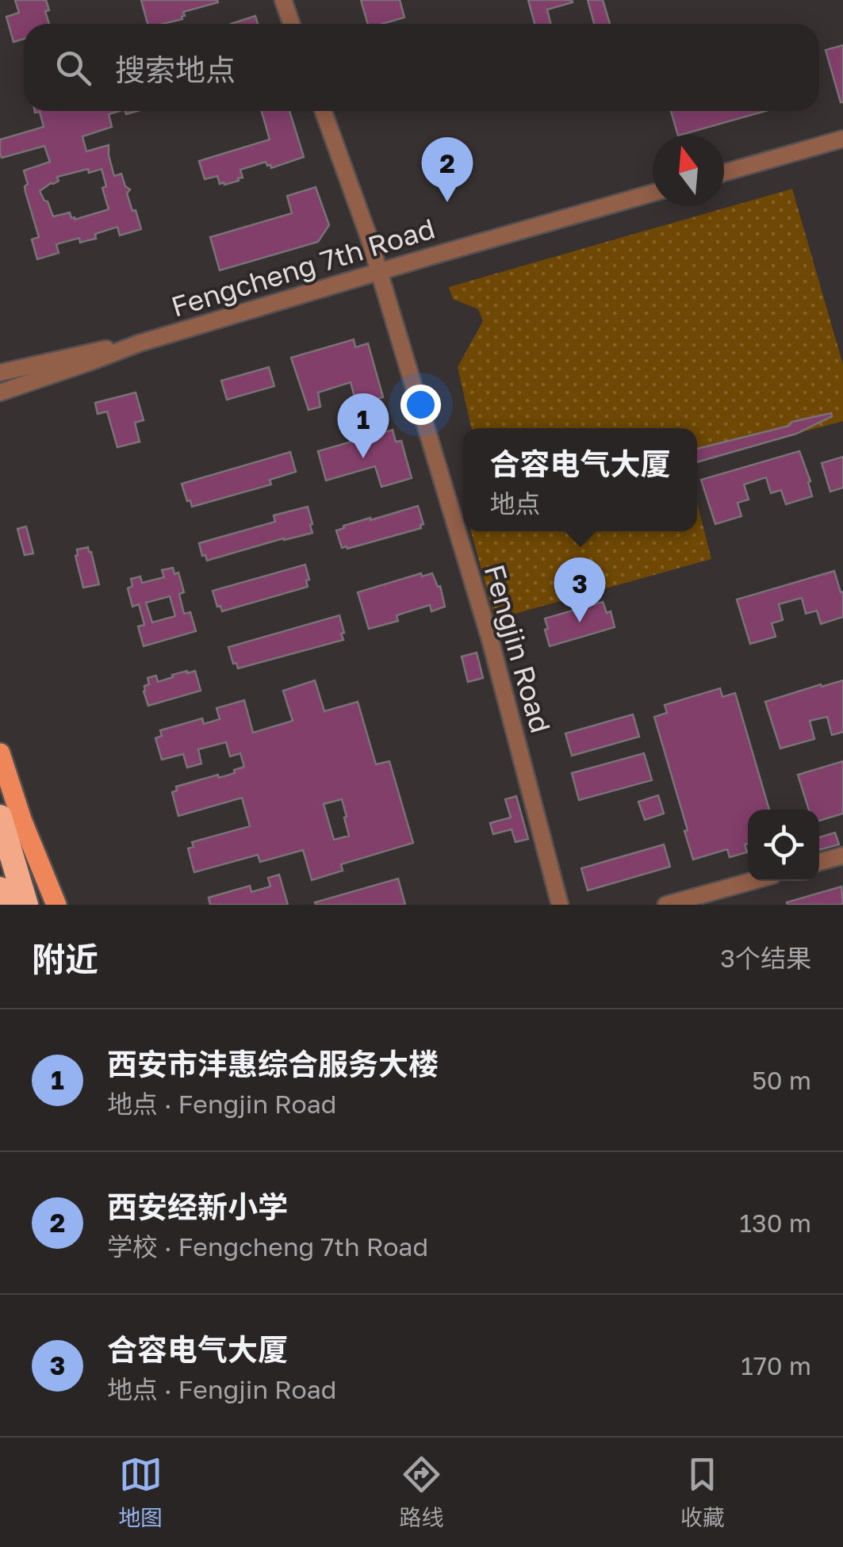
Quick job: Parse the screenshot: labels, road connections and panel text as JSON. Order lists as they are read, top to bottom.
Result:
{
  "streets": {
    "street": ["Fengcheng 7th Road", "Fengjin Road"]
  },
  "crossings": [
    ["Fengcheng 7th Road", "Fengjin Road"]
  ],
  "north": "top",
  "page": {
    "search": "搜索地点",
    "pins": ["2", "1", "3"],
    "popup": ["合容电气大厦", "地点"],
    "heading": ["附近", "3个结果"],
    "list": [
      {
        "mark": "1",
        "name": "西安市沣惠综合服务大楼",
        "note": "地点 · Fengjin Road",
        "value": "50 m"
      },
      {
        "mark": "2",
        "name": "西安经新小学",
        "note": "学校 · Fengcheng 7th Road",
        "value": "130 m"
      },
      {
        "mark": "3",
        "name": "合容电气大厦",
        "note": "地点 · Fengjin Road",
        "value": "170 m"
      }
    ],
    "nav": ["地图", "路线", "收藏"]
  }
}
